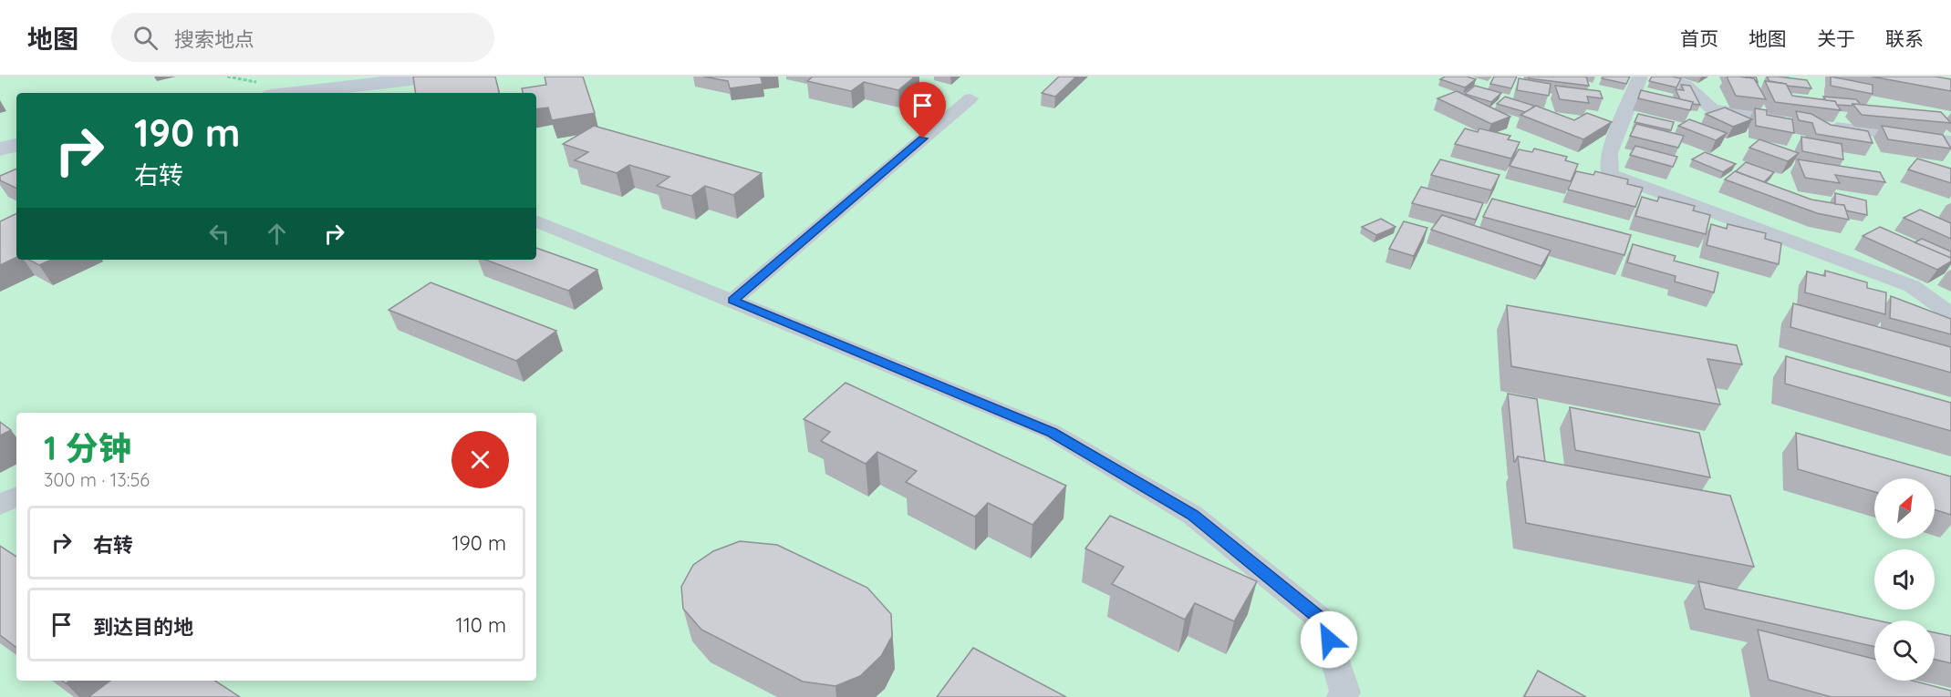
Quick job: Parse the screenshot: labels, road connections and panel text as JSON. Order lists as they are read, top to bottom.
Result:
{
  "north": "top right",
  "page": {
    "header": "地图",
    "search": "搜索地点",
    "nav": [
      "首页",
      "地图",
      "关于",
      "联系"
    ],
    "turn": ["190 m", "右转"],
    "heading": ["1 分钟", "300 m · 13:56"],
    "list": [
      {
        "name": "右转",
        "value": "190 m"
      },
      {
        "name": "到达目的地",
        "value": "110 m"
      }
    ]
  }
}
